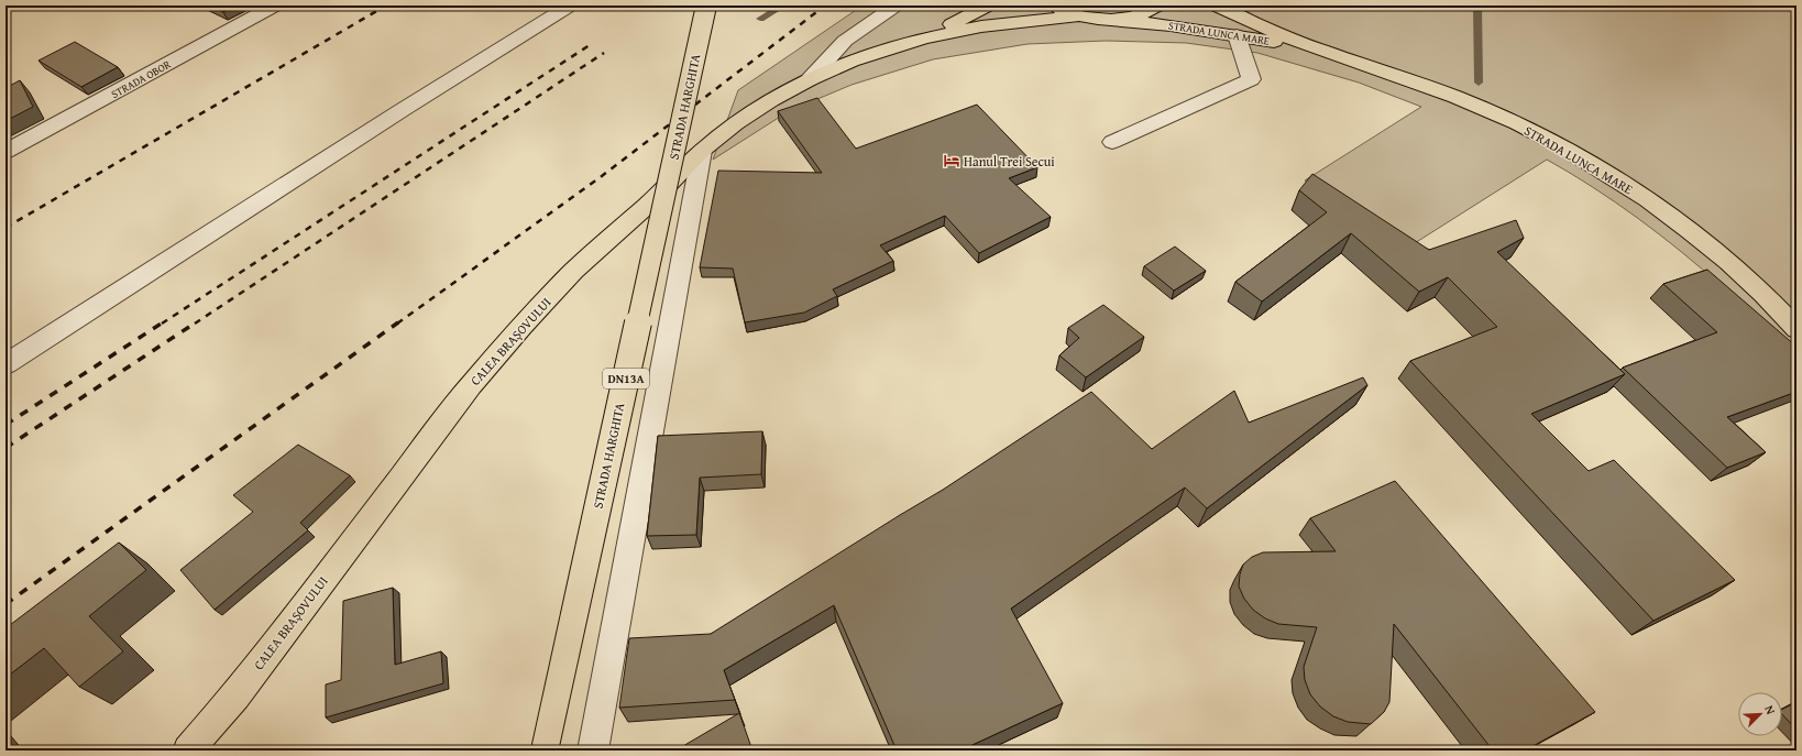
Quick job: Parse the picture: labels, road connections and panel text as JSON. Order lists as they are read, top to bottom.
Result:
{
  "streets": {
    "main road": [
      "STRADA LUNCA MARE",
      "STRADA HARGHITA",
      "CALEA BRAȘOVULUI",
      "DN13A"
    ],
    "street": ["STRADA OBOR"]
  },
  "places": {
    "hotel": ["Hanul Trei Secui"]
  },
  "north": "top right"
}
